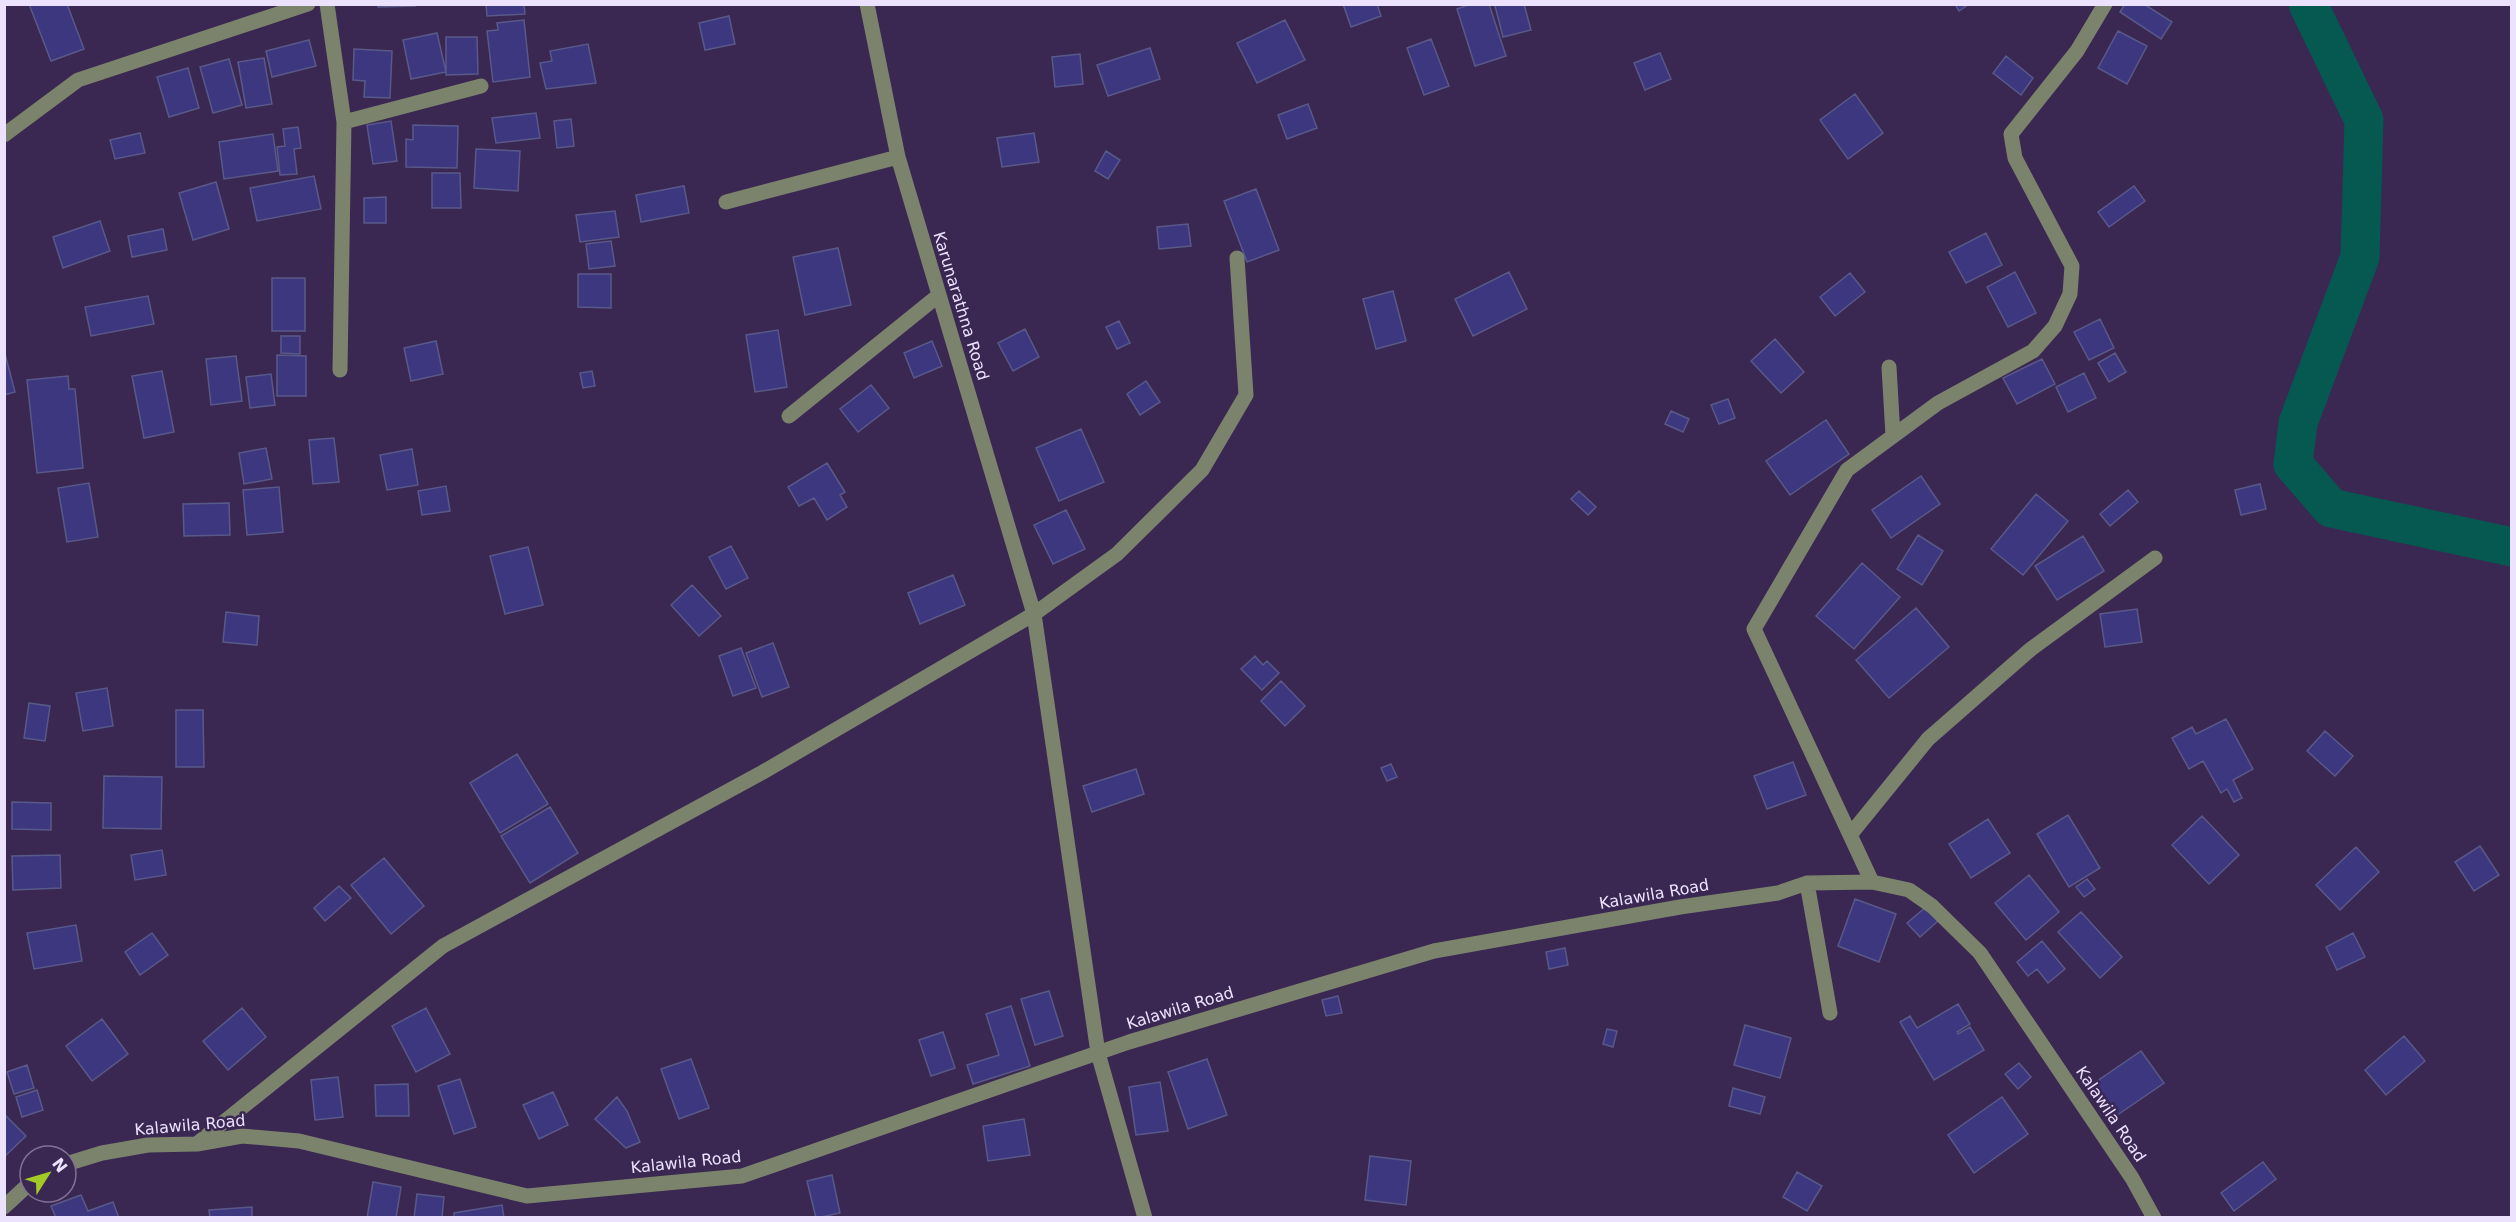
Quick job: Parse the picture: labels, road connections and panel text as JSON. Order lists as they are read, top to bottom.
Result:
{
  "streets": {
    "street": ["Karunarathna Road", "Kalawila Road"]
  },
  "crossings": [
    ["Karunarathna Road", "Kalawila Road"]
  ],
  "north": "top right"
}
